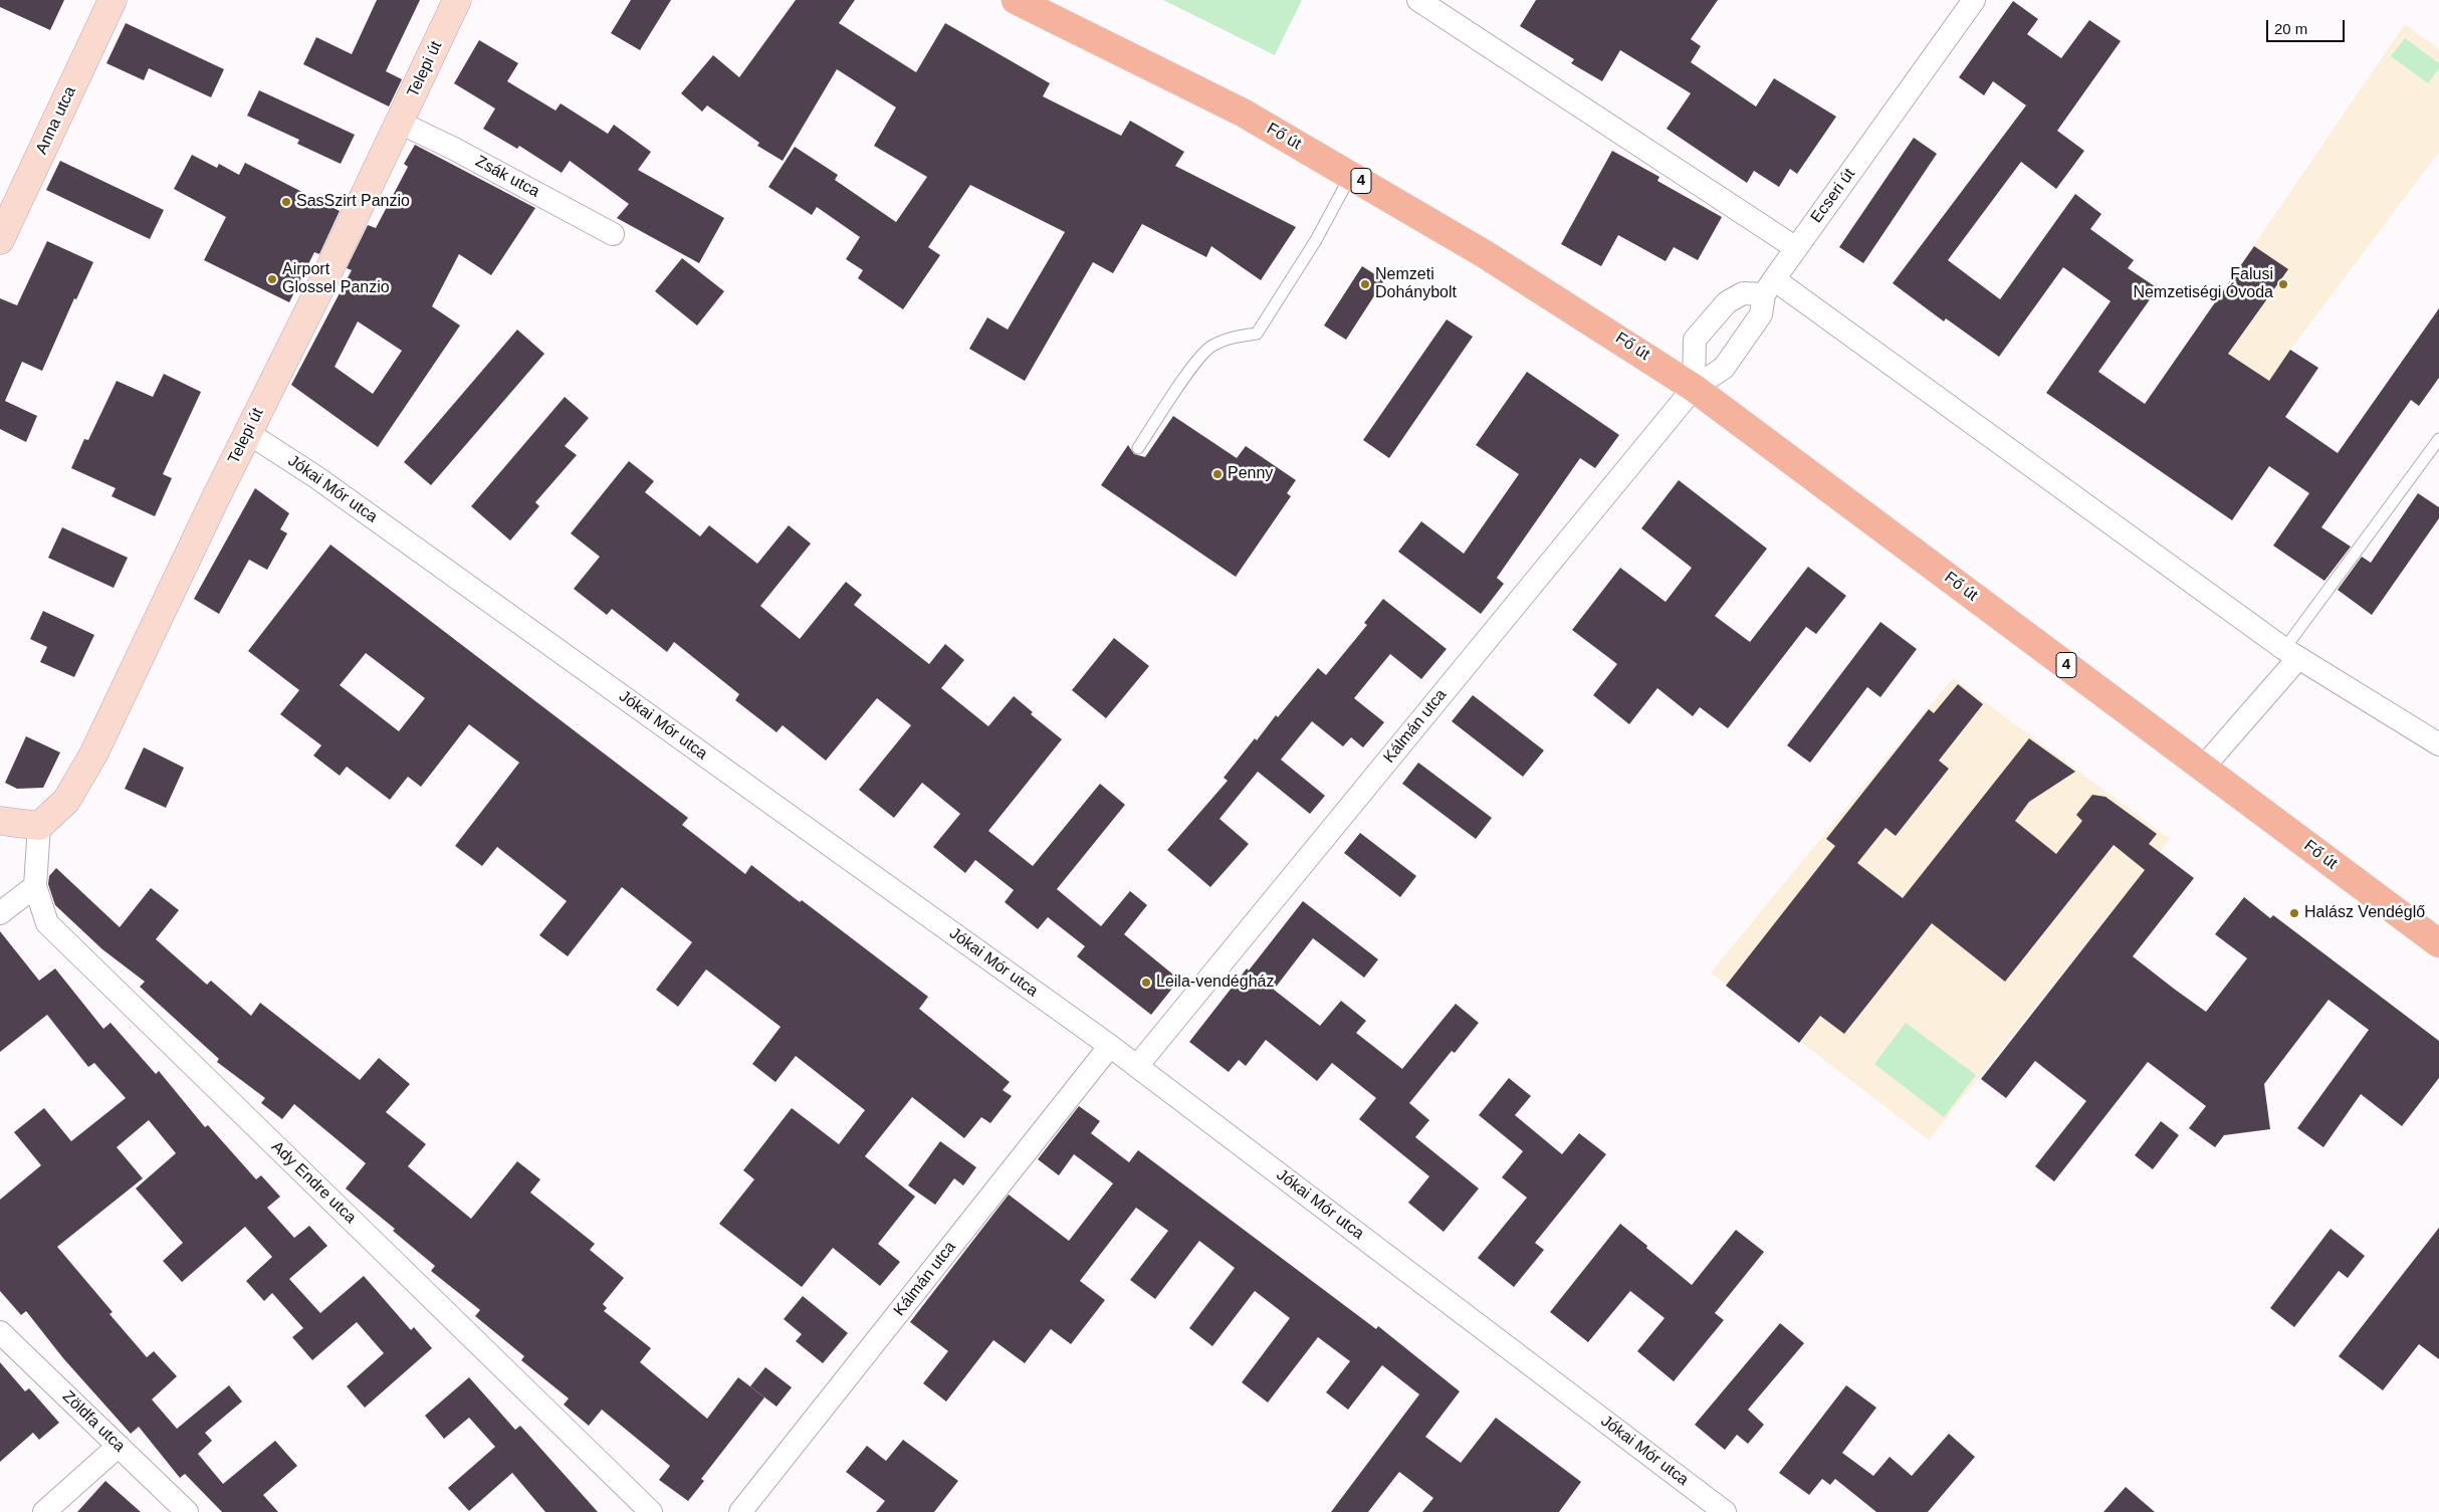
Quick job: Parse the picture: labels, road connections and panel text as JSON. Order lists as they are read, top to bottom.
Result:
{
  "streets": {
    "main road": [
      "Telepi út",
      "Anna utca",
      "Fő út",
      "4"
    ],
    "street": [
      "Zsák utca",
      "Ecseri út",
      "Jókai Mór utca",
      "Kálmán utca",
      "Ady Endre utca",
      "Zöldfa utca"
    ]
  },
  "crossings": [
    ["Telepi út", "Zsák utca"],
    ["Telepi út", "Jókai Mór utca"],
    ["Telepi út", "Ady Endre utca"],
    ["Fő út", "Ecseri út"],
    ["Fő út", "Kálmán utca"],
    ["Ecseri út", "Kálmán utca"],
    ["Jókai Mór utca", "Kálmán utca"]
  ],
  "places": [
    "SasSzirt Panzio",
    "Airport Glossel Panzio",
    "Nemzeti Dohánybolt",
    "Falusi Nemzetiségi Óvoda",
    "Penny",
    "Halász Vendéglő",
    "Leila-vendégház"
  ],
  "scale_bar": "20 m"
}
